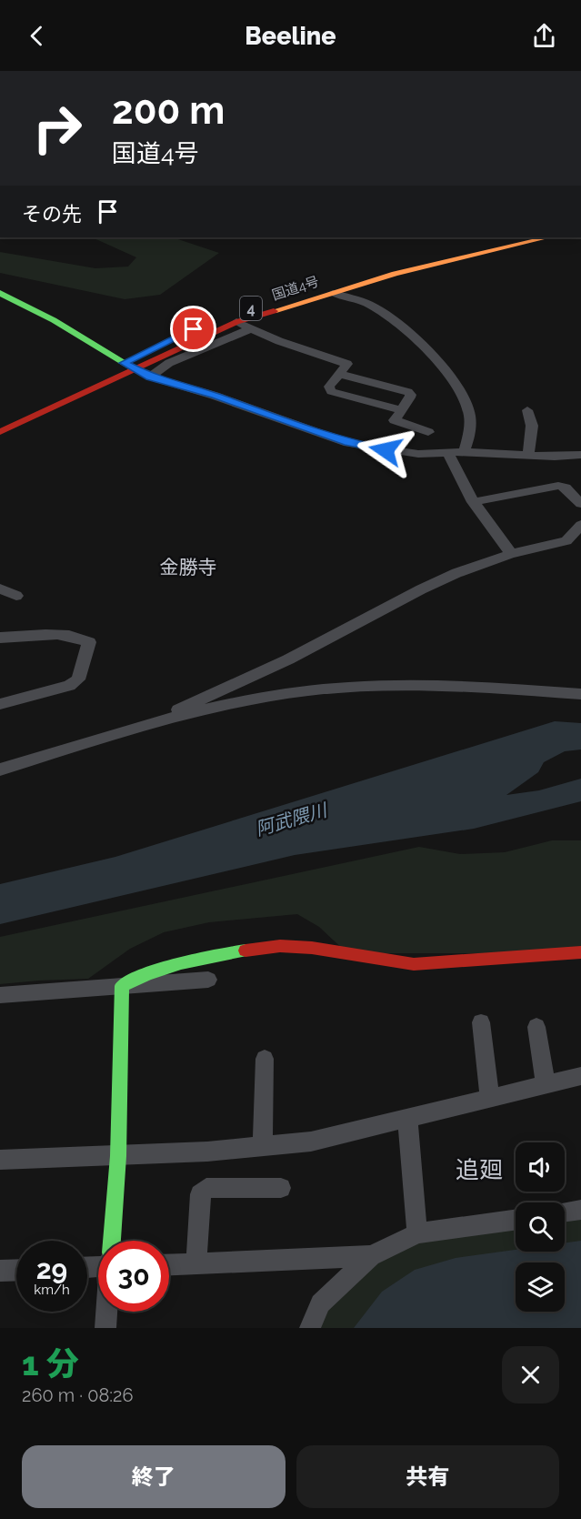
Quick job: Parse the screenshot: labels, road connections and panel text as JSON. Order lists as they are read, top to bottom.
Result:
{
  "streets": {
    "main road": ["国道4号", "4"]
  },
  "districts": ["金勝寺", "追廻"],
  "water": ["阿武隈川"],
  "page": {
    "header": "Beeline",
    "turn": ["200 m", "国道4号"],
    "then": "その先",
    "speed": "29 km/h",
    "limit": "30",
    "heading": ["1 分", "260 m · 08:26"],
    "buttons": ["終了", "共有"]
  }
}
